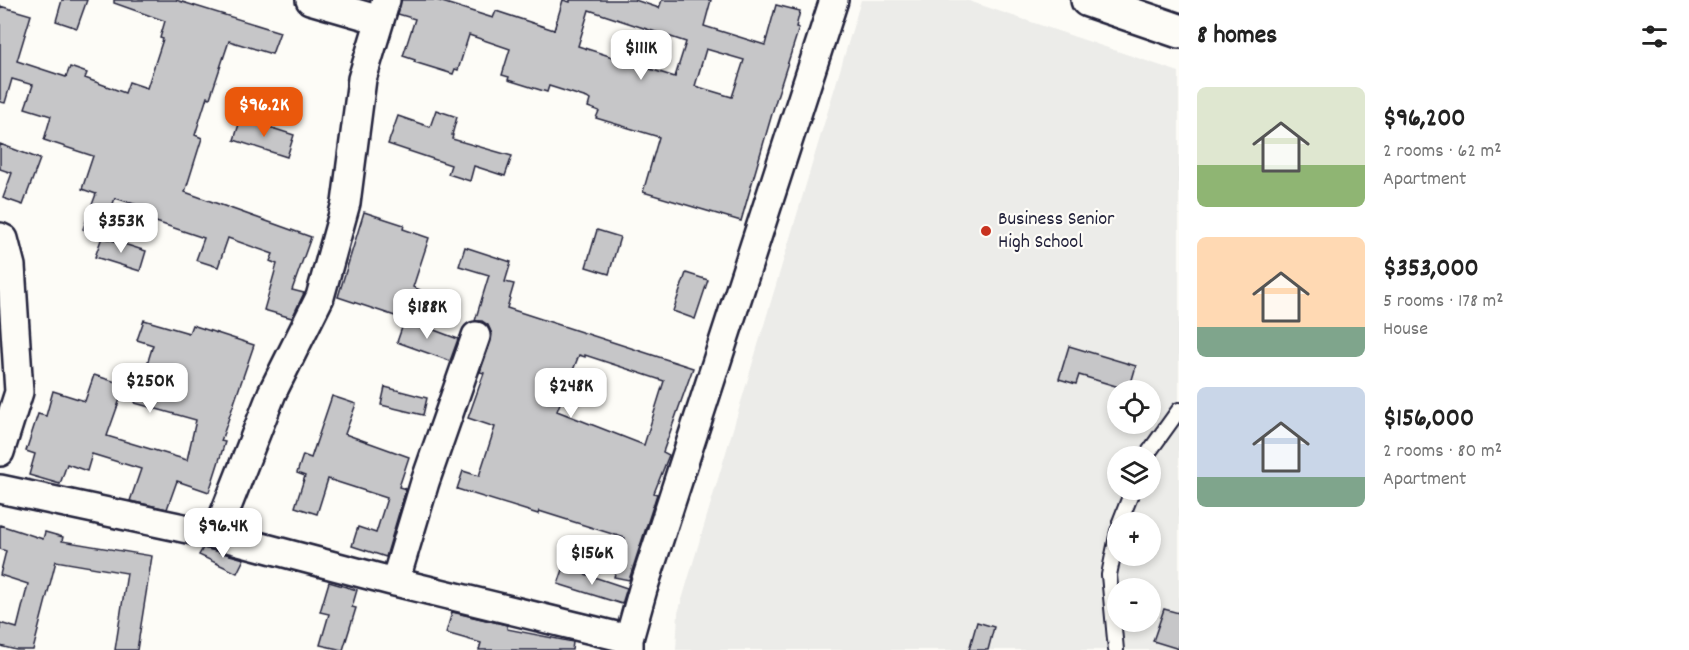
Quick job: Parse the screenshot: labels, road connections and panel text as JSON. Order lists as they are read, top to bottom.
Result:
{
  "places": ["Business Senior High School"],
  "page": {
    "heading": "8 homes",
    "price": [
      "$111K",
      "$96.2K",
      "$353K",
      "$188K",
      "$250K",
      "$248K",
      "$96.4K",
      "$156K"
    ],
    "list": [
      {
        "name": "$96,200",
        "note": "2 rooms · 62 m² · Apartment"
      },
      {
        "name": "$353,000",
        "note": "5 rooms · 178 m² · House"
      },
      {
        "name": "$156,000",
        "note": "2 rooms · 80 m² · Apartment"
      }
    ],
    "map_buttons": ["+", "−"]
  }
}
